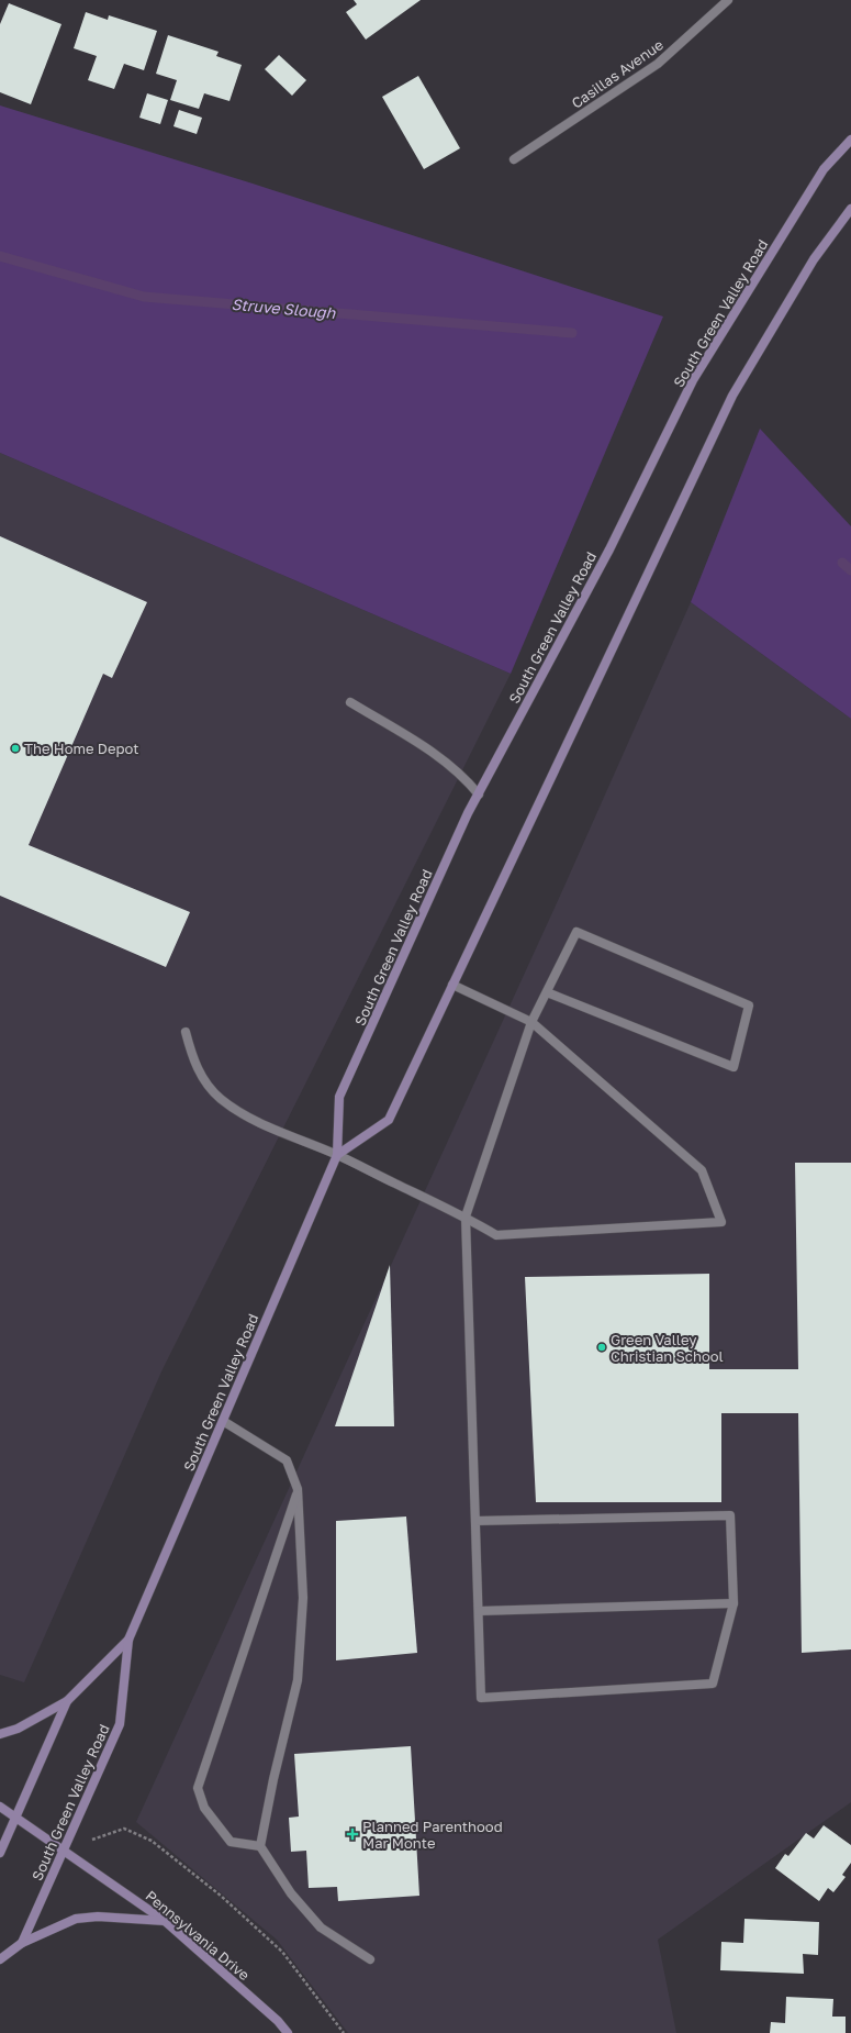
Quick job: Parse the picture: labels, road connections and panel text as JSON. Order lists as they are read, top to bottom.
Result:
{
  "streets": {
    "main road": ["South Green Valley Road", "Pennsylvania Drive"],
    "street": ["Casillas Avenue"]
  },
  "crossings": [
    ["South Green Valley Road", "Pennsylvania Drive"]
  ],
  "water": ["Struve Slough"],
  "places": {
    "other": ["The Home Depot", "Green Valley Christian School"],
    "health": ["Planned Parenthood Mar Monte"]
  }
}
